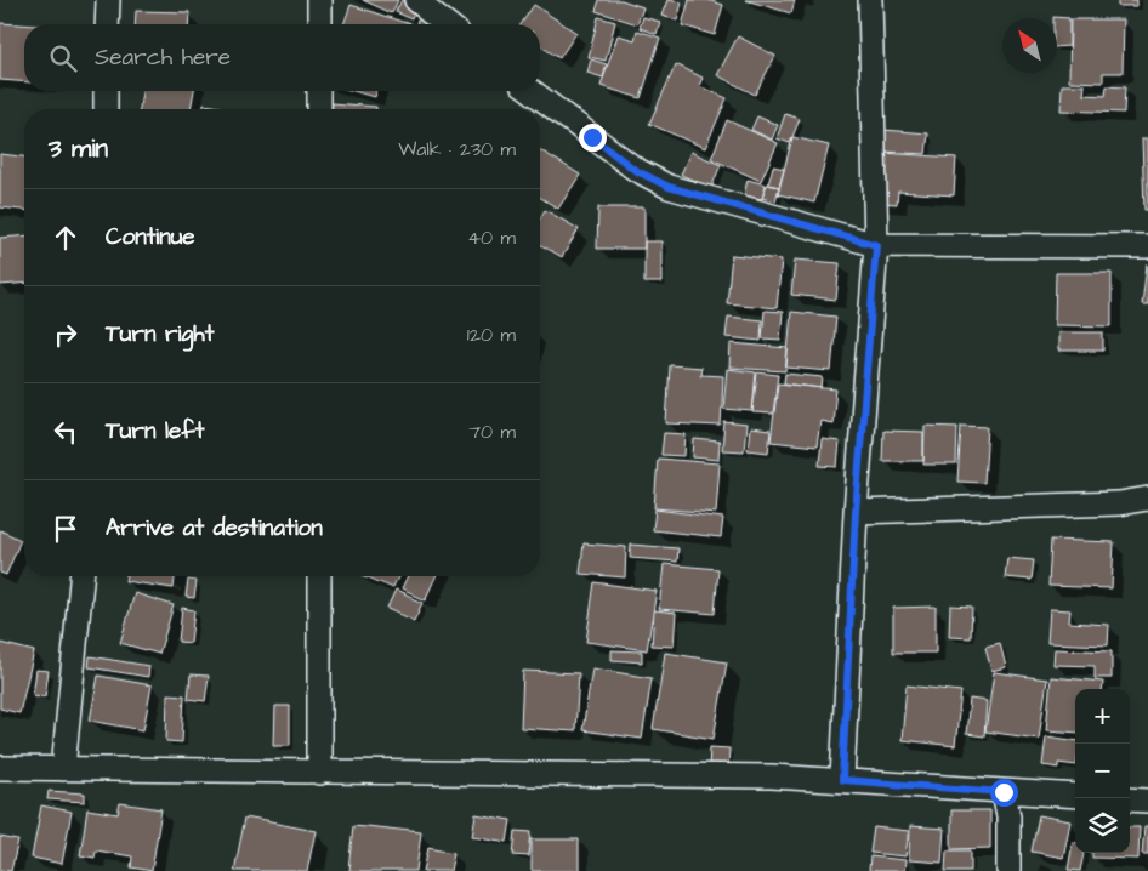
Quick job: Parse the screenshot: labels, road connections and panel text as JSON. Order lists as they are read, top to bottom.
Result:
{
  "north": "top left",
  "page": {
    "search": "Search here",
    "heading": ["3 min", "Walk · 230 m"],
    "list": [
      ["Continue", "40 m"],
      ["Turn right", "120 m"],
      ["Turn left", "70 m"],
      "Arrive at destination"
    ],
    "map_buttons": ["+", "−"]
  }
}
